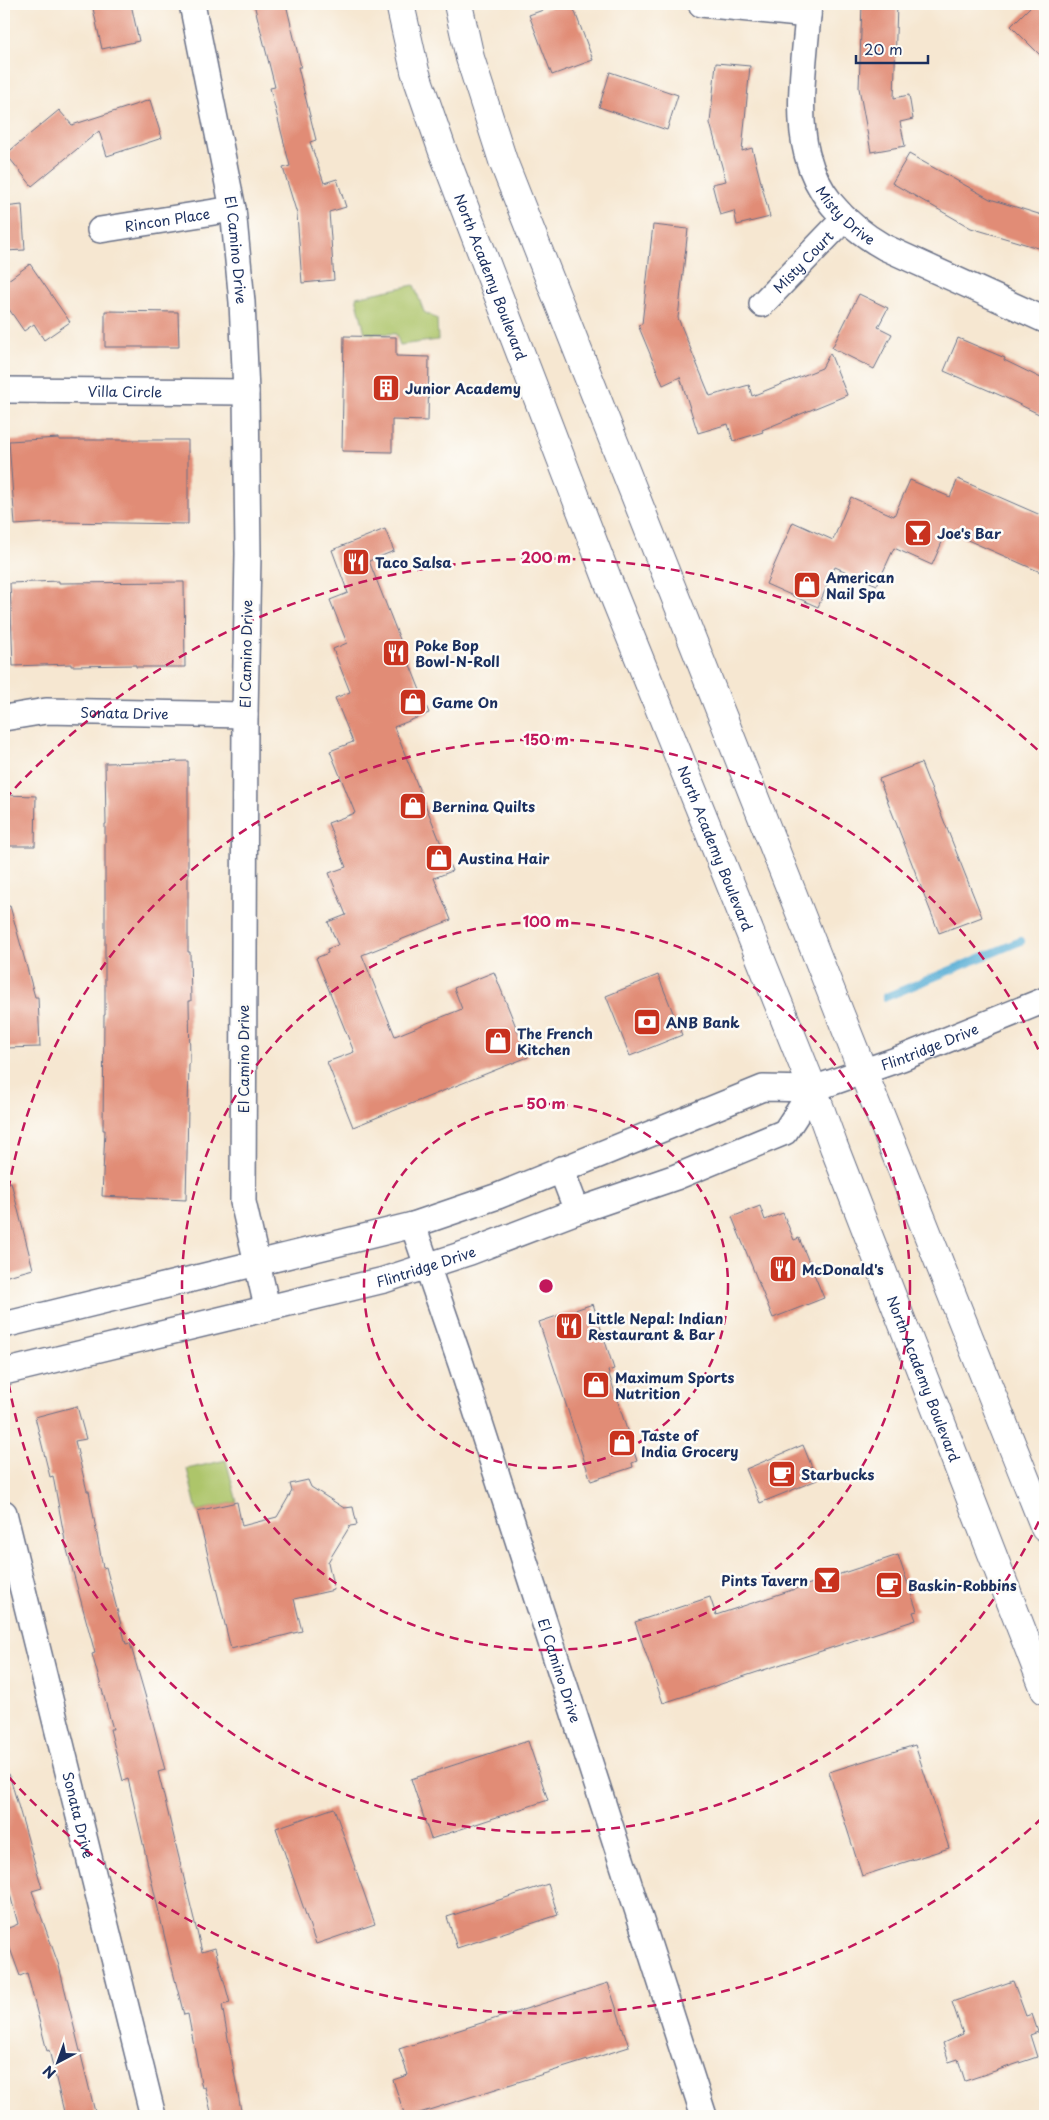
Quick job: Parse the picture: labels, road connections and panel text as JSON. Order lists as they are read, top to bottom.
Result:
{
  "streets": {
    "highway": ["North Academy Boulevard"],
    "street": [
      "Misty Drive",
      "Rincon Place",
      "El Camino Drive",
      "Misty Court",
      "Villa Circle",
      "Sonata Drive",
      "Flintridge Drive"
    ]
  },
  "crossings": [
    ["Misty Drive", "Misty Court"],
    ["Rincon Place", "El Camino Drive"],
    ["El Camino Drive", "Villa Circle"],
    ["El Camino Drive", "Sonata Drive"],
    ["El Camino Drive", "Flintridge Drive"],
    ["North Academy Boulevard", "Flintridge Drive"]
  ],
  "places": {
    "building": ["Junior Academy"],
    "bar": ["Joe's Bar", "Pints Tavern"],
    "restaurant": [
      "Taco Salsa",
      "Poke Bop Bowl-N-Roll",
      "McDonald's",
      "Little Nepal: Indian Restaurant & Bar"
    ],
    "shop": [
      "American Nail Spa",
      "Game On",
      "Bernina Quilts",
      "Austina Hair",
      "The French Kitchen",
      "Maximum Sports Nutrition",
      "Taste of India Grocery"
    ],
    "bank": ["ANB Bank"],
    "cafe": ["Starbucks", "Baskin-Robbins"]
  },
  "scale_bar": "20 m",
  "north": "bottom left",
  "rings": [
    "200 m",
    "150 m",
    "100 m",
    "50 m"
  ]
}
